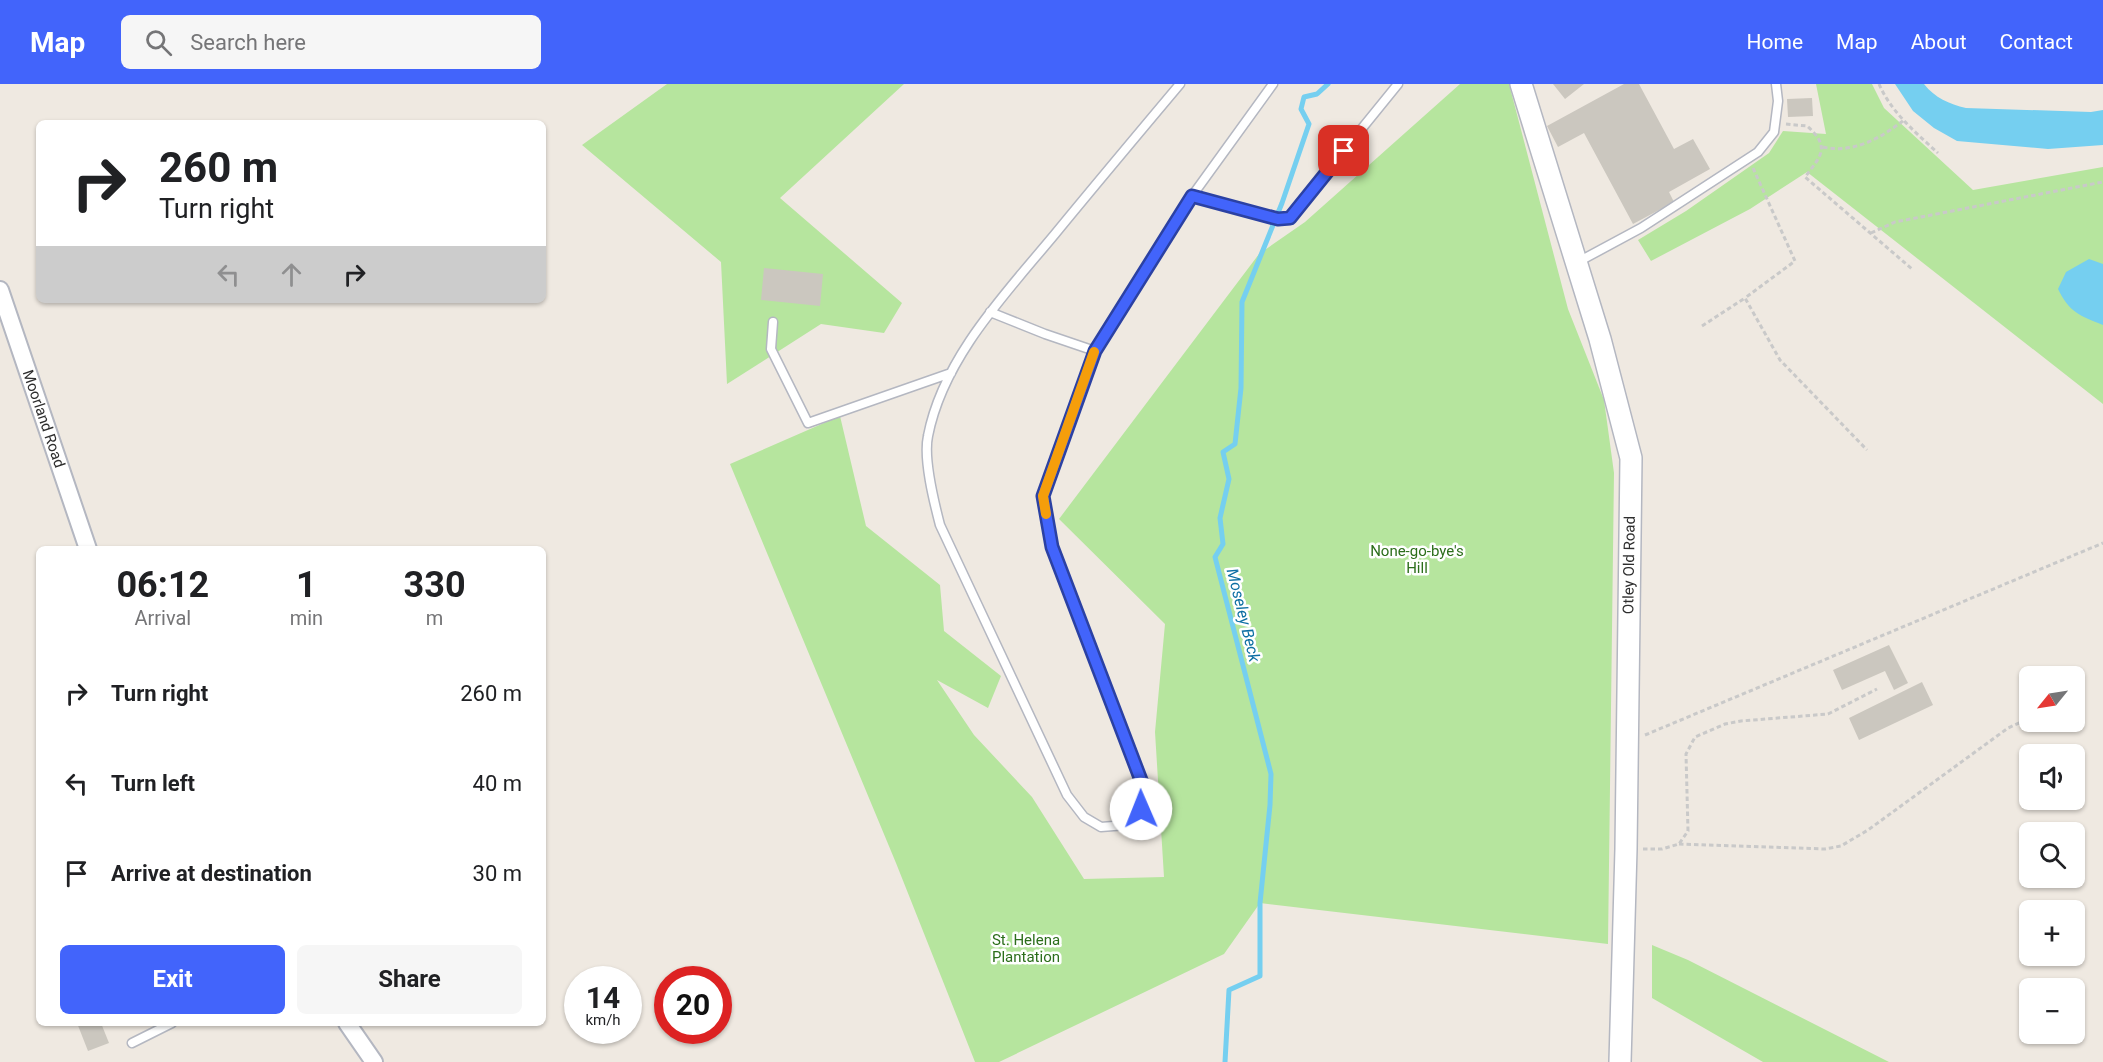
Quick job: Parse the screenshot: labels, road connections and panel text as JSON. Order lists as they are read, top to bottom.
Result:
{
  "streets": {
    "street": ["Moorland Road", "Otley Old Road"]
  },
  "water": ["Moseley Beck"],
  "parks": ["None-go-bye's Hill", "St. Helena Plantation"],
  "north": "bottom left",
  "page": {
    "header": "Map",
    "search": "Search here",
    "nav": [
      "Home",
      "Map",
      "About",
      "Contact"
    ],
    "turn": ["260 m", "Turn right"],
    "eta": [
      "06:12",
      "Arrival",
      "1",
      "min",
      "330",
      "m"
    ],
    "list": [
      {
        "name": "Turn right",
        "value": "260 m"
      },
      {
        "name": "Turn left",
        "value": "40 m"
      },
      {
        "name": "Arrive at destination",
        "value": "30 m"
      }
    ],
    "map_buttons": ["+", "−"],
    "buttons": ["Exit", "Share"],
    "speed": "14 km/h",
    "limit": "20"
  }
}
